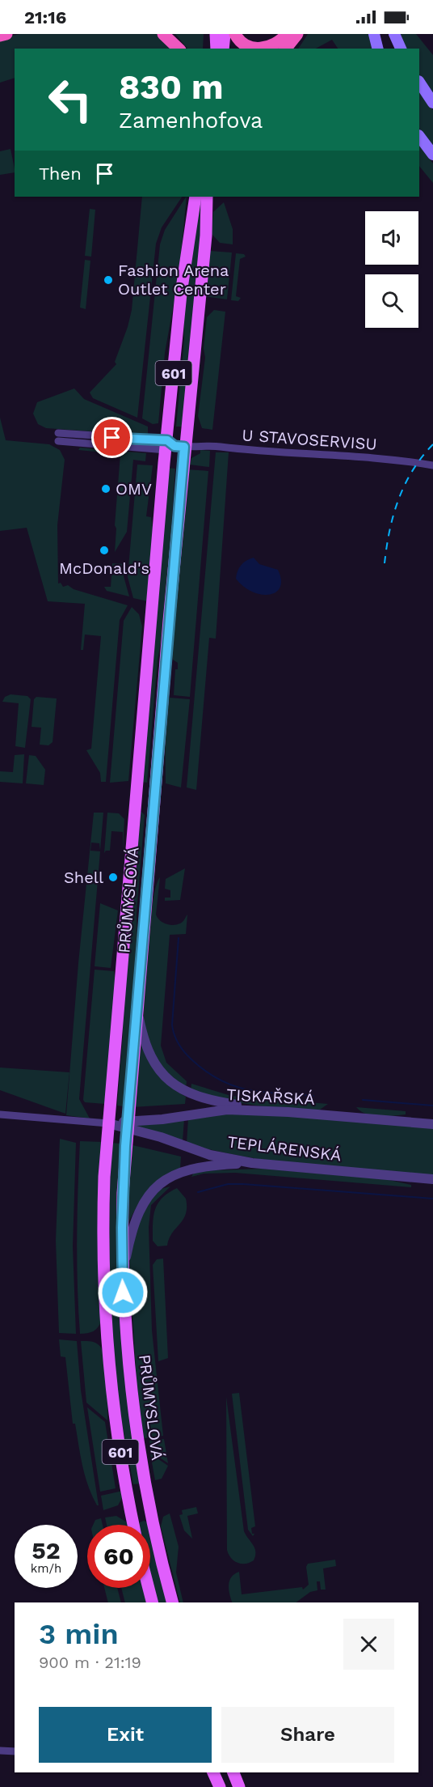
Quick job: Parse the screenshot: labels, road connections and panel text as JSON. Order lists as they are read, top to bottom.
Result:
{
  "streets": {
    "main road": ["601", "PRŮMYSLOVÁ"],
    "street": ["U STAVOSERVISU", "TISKAŘSKÁ", "TEPLÁRENSKÁ"]
  },
  "crossings": [
    ["U STAVOSERVISU", "PRŮMYSLOVÁ"],
    ["PRŮMYSLOVÁ", "TISKAŘSKÁ"],
    ["PRŮMYSLOVÁ", "TEPLÁRENSKÁ"],
    ["TISKAŘSKÁ", "TEPLÁRENSKÁ"]
  ],
  "places": [
    "Fashion Arena Outlet Center",
    "OMV",
    "McDonald's",
    "Shell"
  ],
  "page": {
    "status": "21:16",
    "turn": ["830 m", "Zamenhofova"],
    "then": "Then",
    "speed": "52 km/h",
    "limit": "60",
    "heading": ["3 min", "900 m · 21:19"],
    "buttons": ["Exit", "Share"]
  }
}
